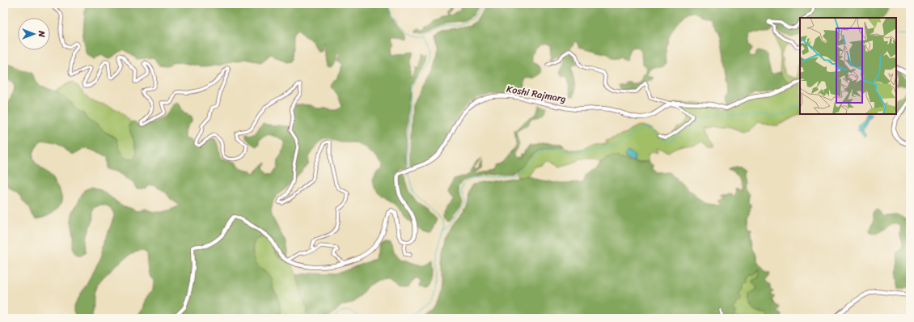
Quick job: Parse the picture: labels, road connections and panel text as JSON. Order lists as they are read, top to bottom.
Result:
{
  "streets": {
    "main road": ["Koshi Rajmarg"]
  },
  "north": "right"
}
